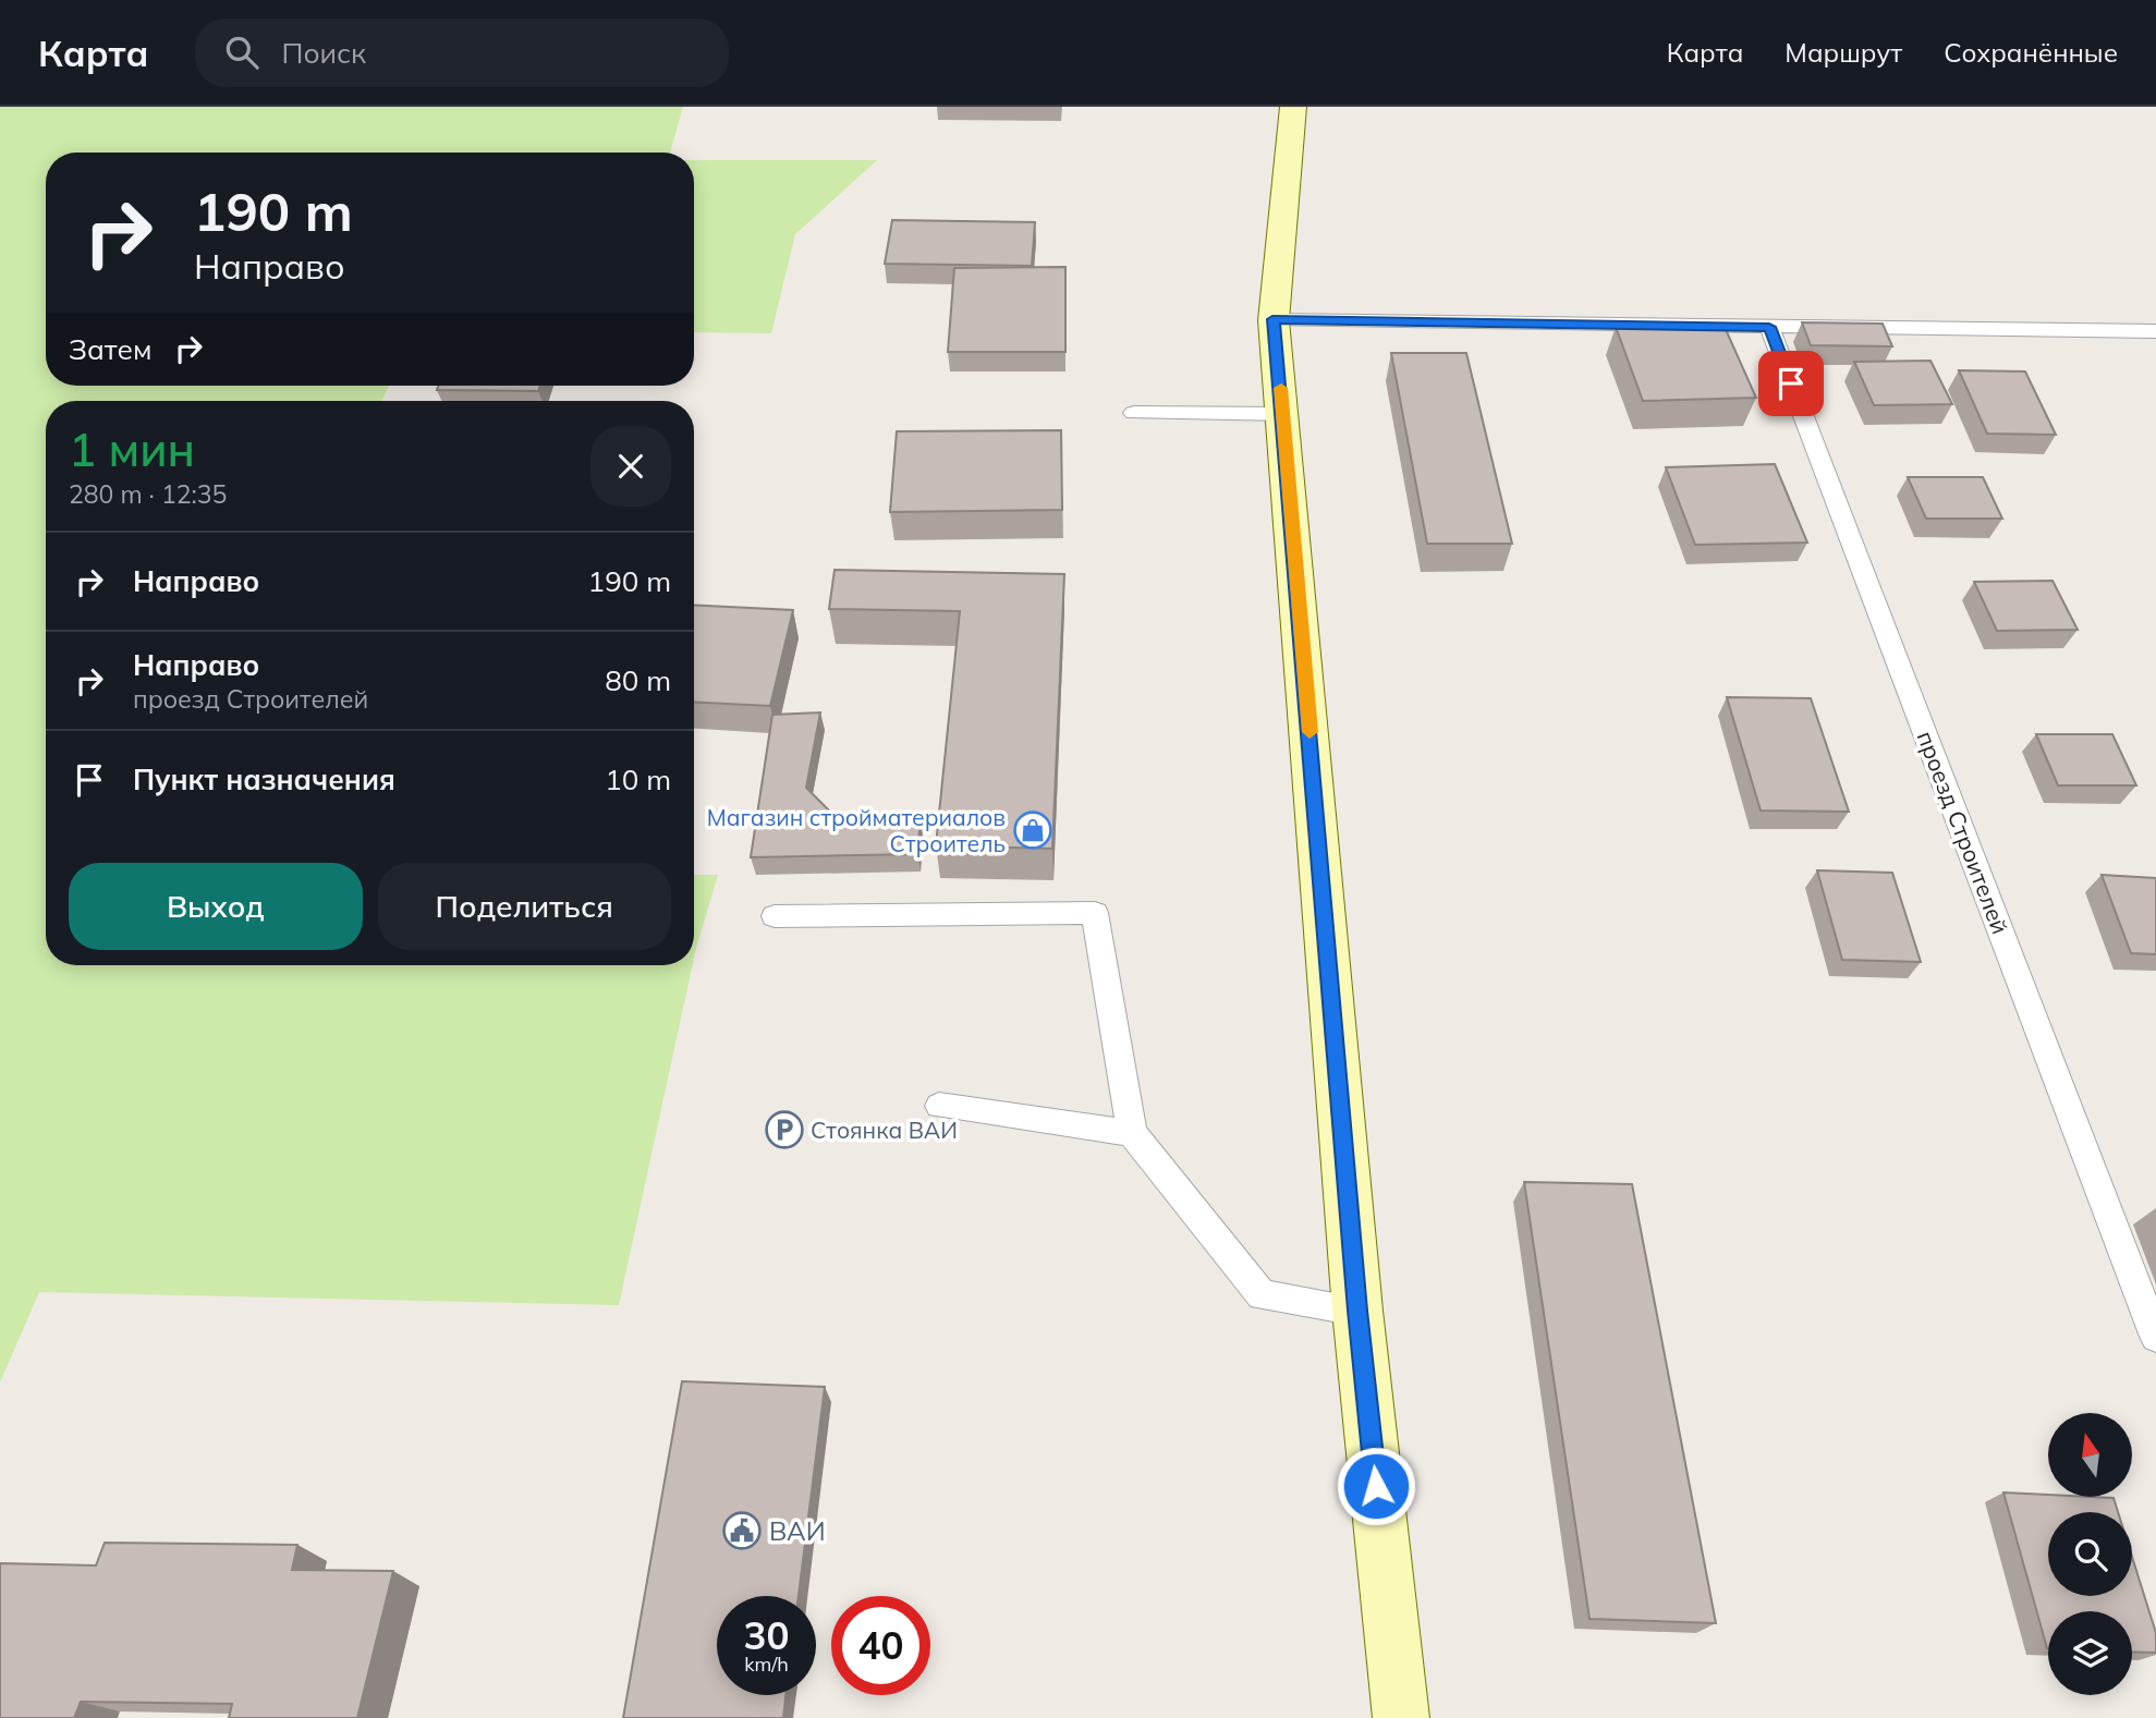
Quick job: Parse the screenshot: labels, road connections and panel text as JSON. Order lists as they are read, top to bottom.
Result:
{
  "streets": {
    "lane": ["проезд Строителей"]
  },
  "places": {
    "shop": ["Магазин стройматериалов Строитель"],
    "parking": ["Стоянка ВАИ"],
    "public building": ["ВАИ"]
  },
  "north": "top",
  "page": {
    "header": "Карта",
    "search": "Поиск",
    "nav": ["Карта", "Маршрут", "Сохранённые"],
    "turn": ["190 m", "Направо"],
    "then": "Затем",
    "heading": ["1 мин", "280 m · 12:35"],
    "list": [
      {
        "name": "Направо",
        "value": "190 m"
      },
      {
        "name": "Направо",
        "note": "проезд Строителей",
        "value": "80 m"
      },
      {
        "name": "Пункт назначения",
        "value": "10 m"
      }
    ],
    "buttons": ["Выход", "Поделиться"],
    "speed": "30 km/h",
    "limit": "40"
  }
}
